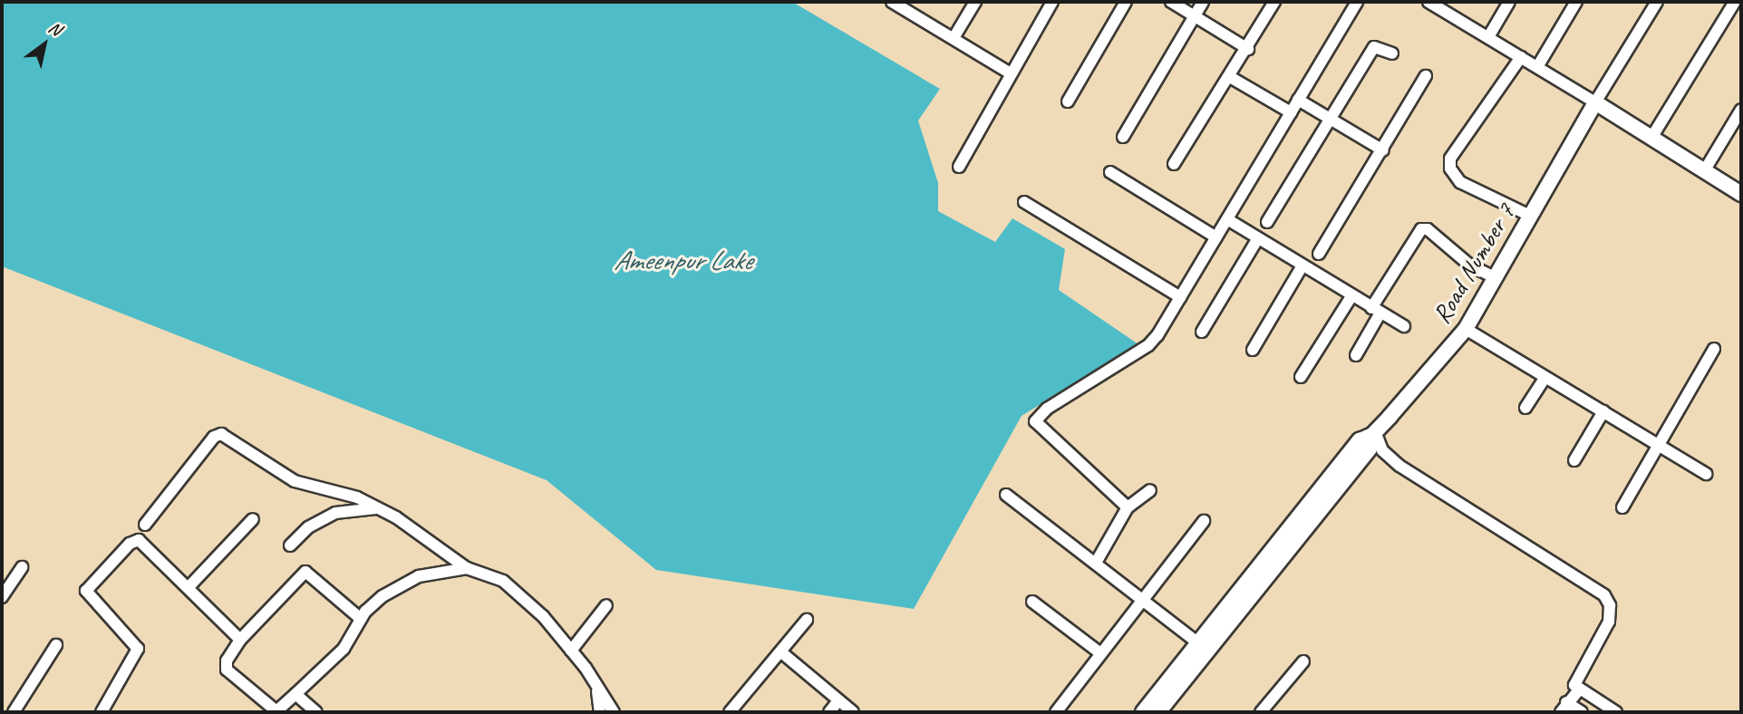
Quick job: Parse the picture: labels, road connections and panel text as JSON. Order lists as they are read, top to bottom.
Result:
{
  "streets": {
    "street": ["Road Number 7"]
  },
  "water": ["Ameenpur Lake"],
  "north": "top right"
}
